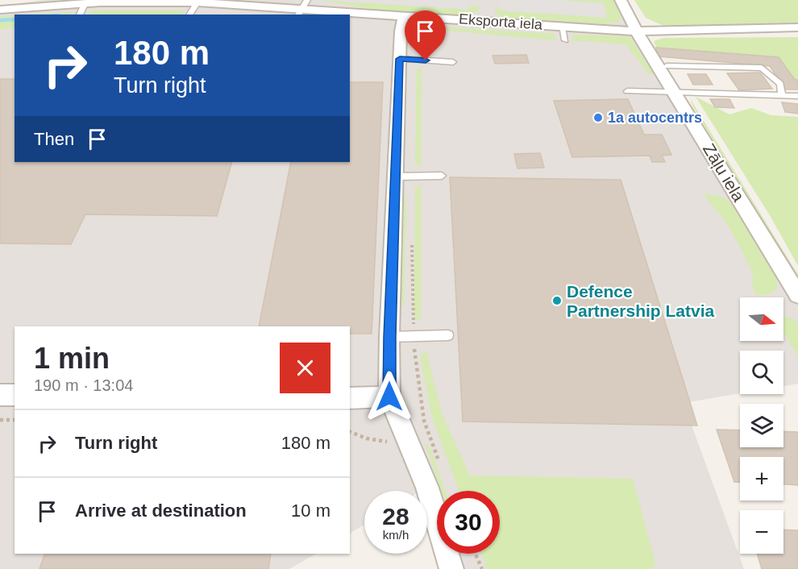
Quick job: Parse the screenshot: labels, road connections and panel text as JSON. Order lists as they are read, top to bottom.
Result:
{
  "streets": {
    "street": ["Eksporta iela", "Zāļu iela"]
  },
  "crossings": [
    ["Eksporta iela", "Zāļu iela"]
  ],
  "places": ["1a autocentrs", "Defence Partnership Latvia"],
  "north": "right",
  "page": {
    "turn": ["180 m", "Turn right"],
    "then": "Then",
    "map_buttons": ["+", "−"],
    "heading": ["1 min", "190 m · 13:04"],
    "list": [
      {
        "name": "Turn right",
        "value": "180 m"
      },
      {
        "name": "Arrive at destination",
        "value": "10 m"
      }
    ],
    "speed": "28 km/h",
    "limit": "30"
  }
}
